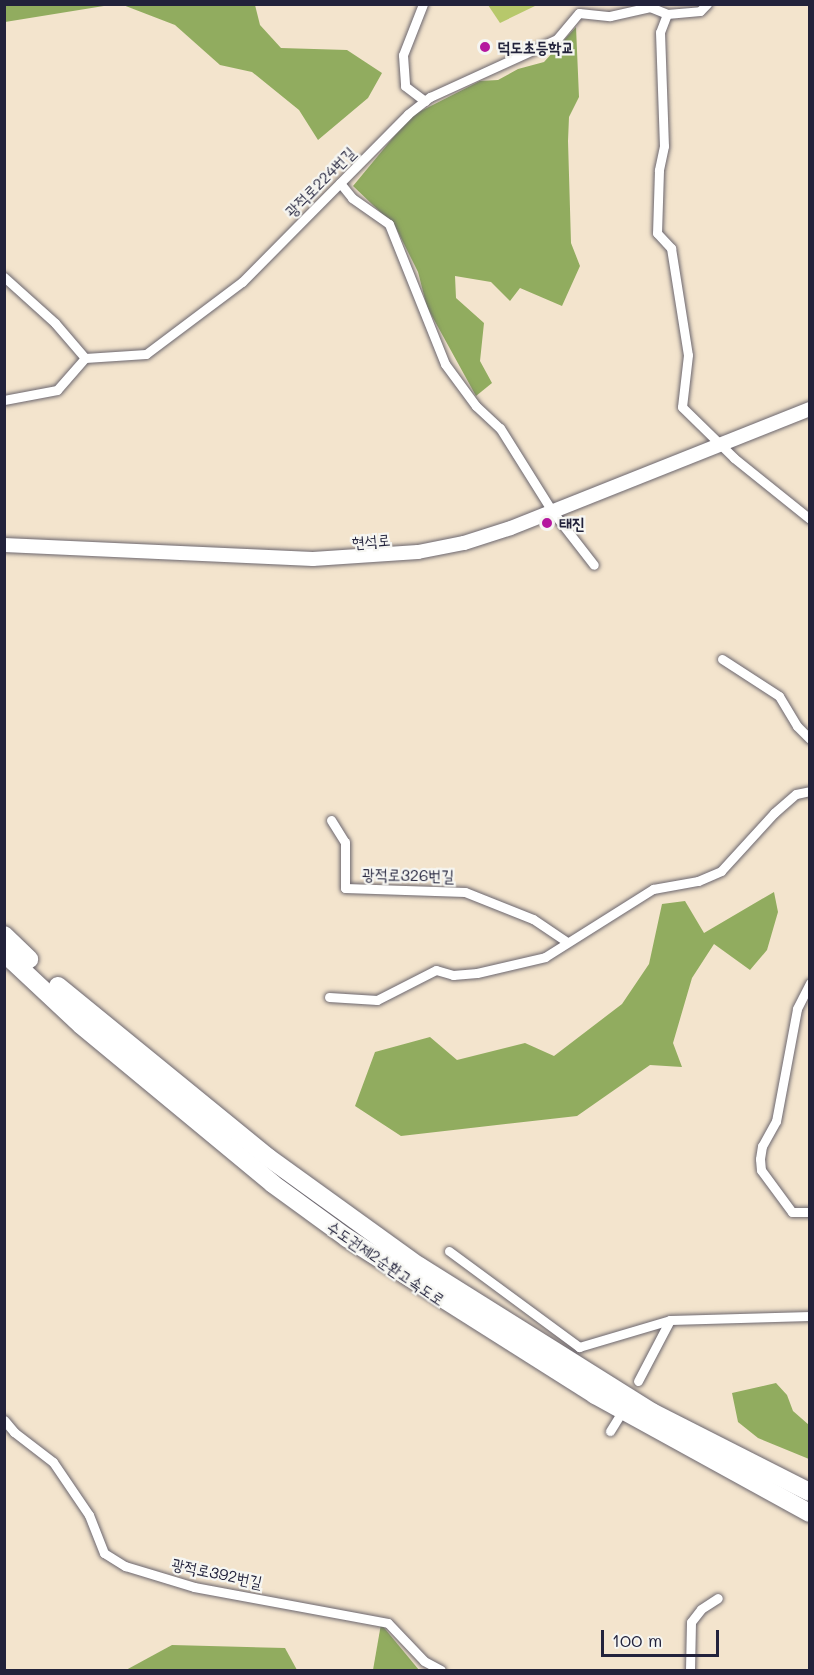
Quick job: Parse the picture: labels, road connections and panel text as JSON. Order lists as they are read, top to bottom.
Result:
{
  "streets": {
    "highway": ["수도권제2순환고속도로"],
    "street": [
      "광적로224번길",
      "현석로",
      "광적로326번길",
      "광적로392번길"
    ]
  },
  "places": ["덕도초등학교", "태진"],
  "scale_bar": "100 m"
}
